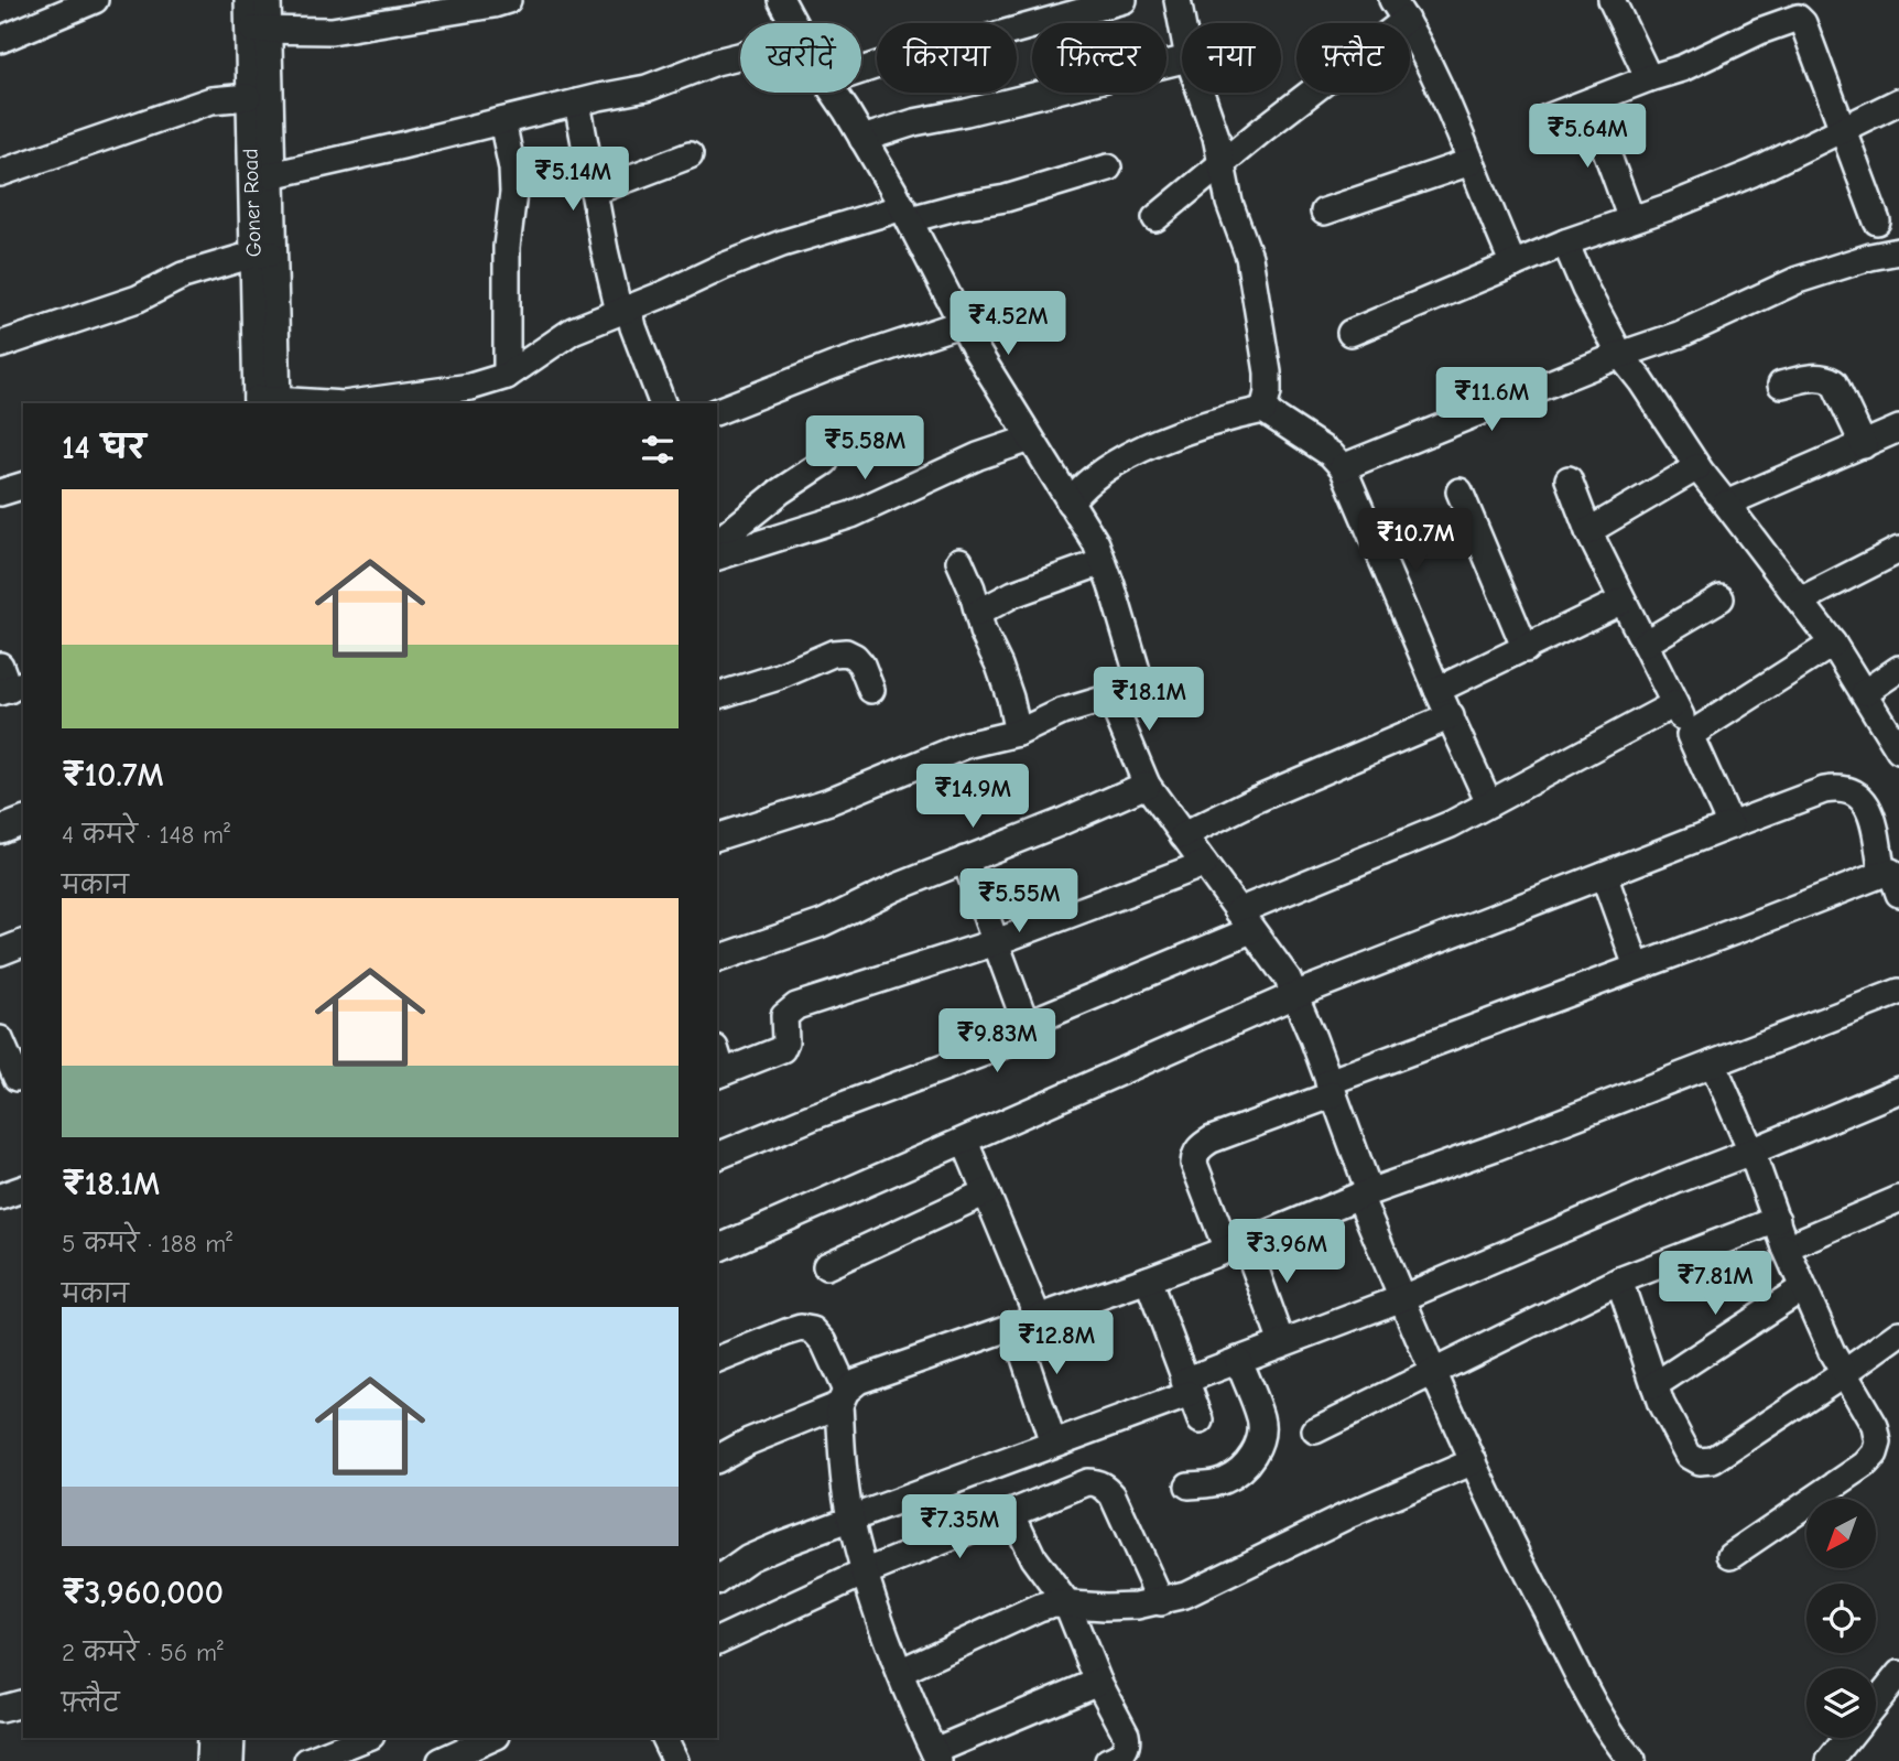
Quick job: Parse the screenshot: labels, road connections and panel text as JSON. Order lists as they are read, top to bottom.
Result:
{
  "streets": {
    "street": ["Goner Road"]
  },
  "north": "bottom left",
  "page": {
    "chip": [
      "खरीदें",
      "किराया",
      "फ़िल्टर",
      "नया",
      "फ़्लैट"
    ],
    "price": [
      "₹5.64M",
      "₹5.14M",
      "₹4.52M",
      "₹11.6M",
      "₹5.58M",
      "₹10.7M",
      "₹18.1M",
      "₹14.9M",
      "₹5.55M",
      "₹9.83M",
      "₹3.96M",
      "₹7.81M",
      "₹12.8M",
      "₹7.35M"
    ],
    "heading": "14 घर",
    "list": [
      {
        "name": "₹10.7M",
        "note": "4 कमरे · 148 m² · मकान"
      },
      {
        "name": "₹18.1M",
        "note": "5 कमरे · 188 m² · मकान"
      },
      {
        "name": "₹3,960,000",
        "note": "2 कमरे · 56 m² · फ़्लैट"
      }
    ]
  }
}
